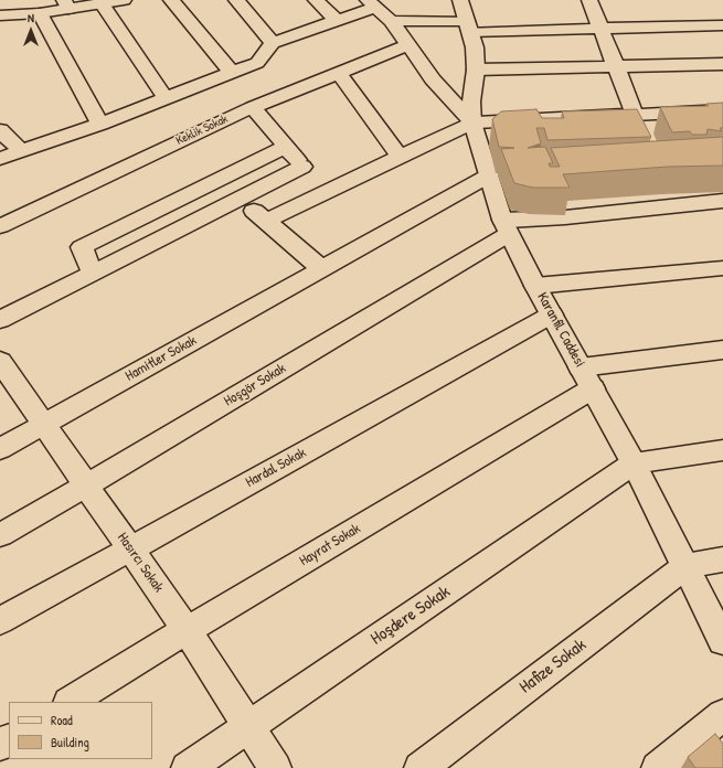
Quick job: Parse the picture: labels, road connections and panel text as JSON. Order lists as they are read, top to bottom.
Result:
{
  "streets": {
    "street": [
      "Keklik Sokak",
      "Karanfil Caddesi",
      "Hamitler Sokak",
      "Hoşgör Sokak",
      "Hardal Sokak",
      "Hayrat Sokak",
      "Hasırcı Sokak",
      "Hoşdere Sokak",
      "Hafize Sokak"
    ]
  },
  "crossings": [
    ["Karanfil Caddesi", "Hamitler Sokak"],
    ["Karanfil Caddesi", "Hoşgör Sokak"],
    ["Karanfil Caddesi", "Hardal Sokak"],
    ["Karanfil Caddesi", "Hayrat Sokak"],
    ["Karanfil Caddesi", "Hoşdere Sokak"],
    ["Karanfil Caddesi", "Hafize Sokak"],
    ["Hamitler Sokak", "Hasırcı Sokak"],
    ["Hoşgör Sokak", "Hasırcı Sokak"],
    ["Hardal Sokak", "Hasırcı Sokak"],
    ["Hayrat Sokak", "Hasırcı Sokak"],
    ["Hasırcı Sokak", "Hoşdere Sokak"]
  ],
  "legend": ["Road", "Building"],
  "north": "top"
}
